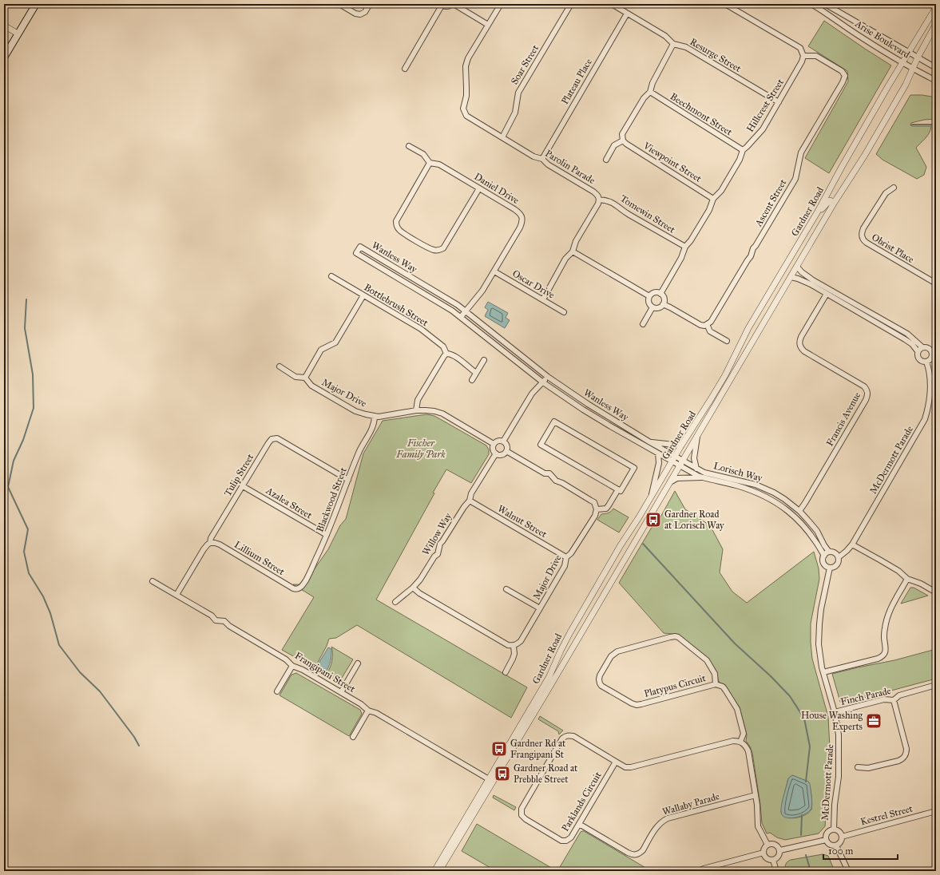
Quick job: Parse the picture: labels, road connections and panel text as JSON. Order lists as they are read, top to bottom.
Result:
{
  "streets": {
    "street": [
      "Arise Boulevard",
      "Resurge Street",
      "Soar Street",
      "Plateau Place",
      "Hillcrest Street",
      "Beechmont Street",
      "Viewpoint Street",
      "Parolin Parade",
      "Daniel Drive",
      "Ascent Street",
      "Gardner Road",
      "Tomewin Street",
      "Obrist Place",
      "Wanless Way",
      "Oscar Drive",
      "Bottlebrush Street",
      "Major Drive",
      "Francis Avenue",
      "McDermott Parade",
      "Lorisch Way",
      "Tulip Street",
      "Blackwood Street",
      "Azalea Street",
      "Walnut Street",
      "Willow Way",
      "Lillium Street",
      "Frangipani Street",
      "Platypus Circuit",
      "Finch Parade",
      "Parklands Circuit",
      "Wallaby Parade",
      "Kestrel Street"
    ]
  },
  "crossings": [
    ["Arise Boulevard", "Gardner Road"],
    ["Resurge Street", "Plateau Place"],
    ["Resurge Street", "Hillcrest Street"],
    ["Soar Street", "Parolin Parade"],
    ["Plateau Place", "Parolin Parade"],
    ["Hillcrest Street", "Beechmont Street"],
    ["Hillcrest Street", "Viewpoint Street"],
    ["Hillcrest Street", "Ascent Street"],
    ["Hillcrest Street", "Tomewin Street"],
    ["Parolin Parade", "Tomewin Street"],
    ["Daniel Drive", "Wanless Way"],
    ["Daniel Drive", "Oscar Drive"],
    ["Gardner Road", "Wanless Way"],
    ["Gardner Road", "Lorisch Way"],
    ["Gardner Road", "Frangipani Street"],
    ["Wanless Way", "Lorisch Way"],
    ["Major Drive", "Blackwood Street"],
    ["Major Drive", "Walnut Street"],
    ["Major Drive", "Willow Way"],
    ["Francis Avenue", "Lorisch Way"],
    ["McDermott Parade", "Lorisch Way"],
    ["McDermott Parade", "Finch Parade"],
    ["McDermott Parade", "Kestrel Street"],
    ["Tulip Street", "Blackwood Street"],
    ["Tulip Street", "Azalea Street"],
    ["Tulip Street", "Lillium Street"],
    ["Tulip Street", "Frangipani Street"],
    ["Blackwood Street", "Azalea Street"],
    ["Blackwood Street", "Lillium Street"],
    ["Walnut Street", "Willow Way"],
    ["Platypus Circuit", "Parklands Circuit"],
    ["Parklands Circuit", "Wallaby Parade"]
  ],
  "parks": ["Fischer Family Park"],
  "places": {
    "bus stop": ["Gardner Road at Lorisch Way", "Gardner Rd at Frangipani St", "Gardner Road at Prebble Street"],
    "office": ["House Washing Experts"]
  },
  "scale_bar": "100 m"
}
